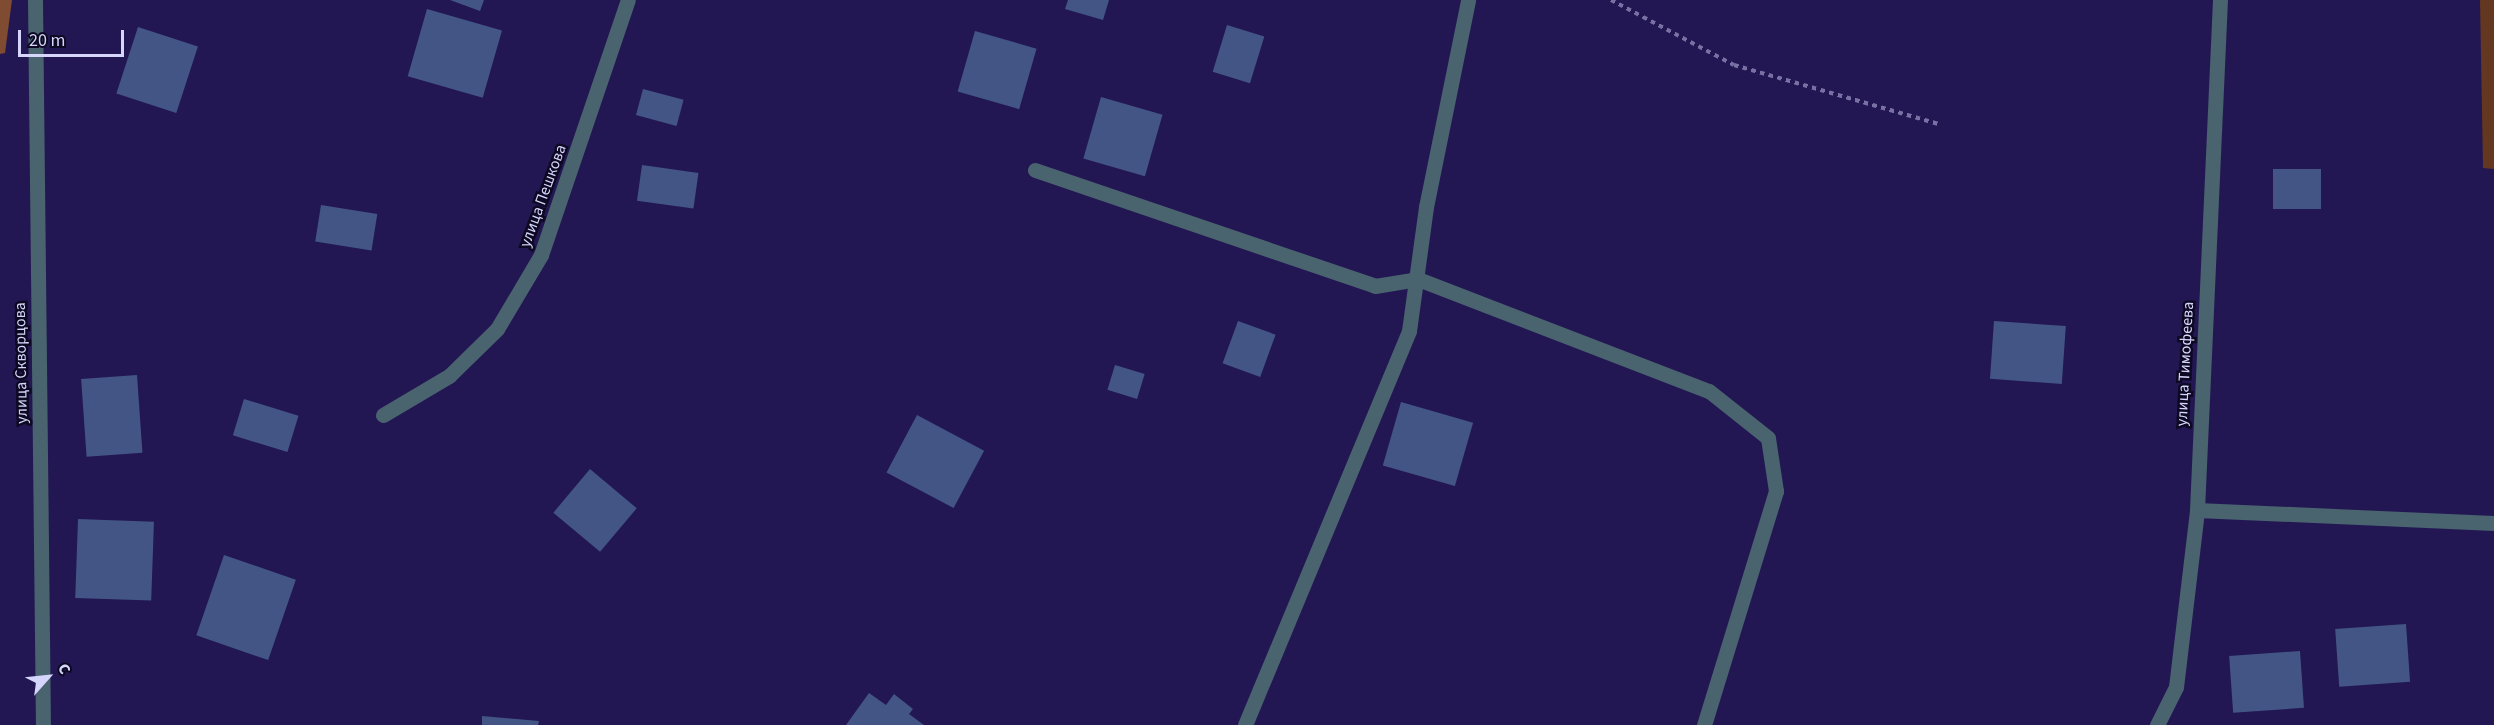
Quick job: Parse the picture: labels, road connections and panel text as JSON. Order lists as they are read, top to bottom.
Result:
{
  "streets": {
    "street": ["улица Пешкова", "улица Скворцова", "улица Тимофеева"]
  },
  "scale_bar": "20 m",
  "north": "top right"
}
